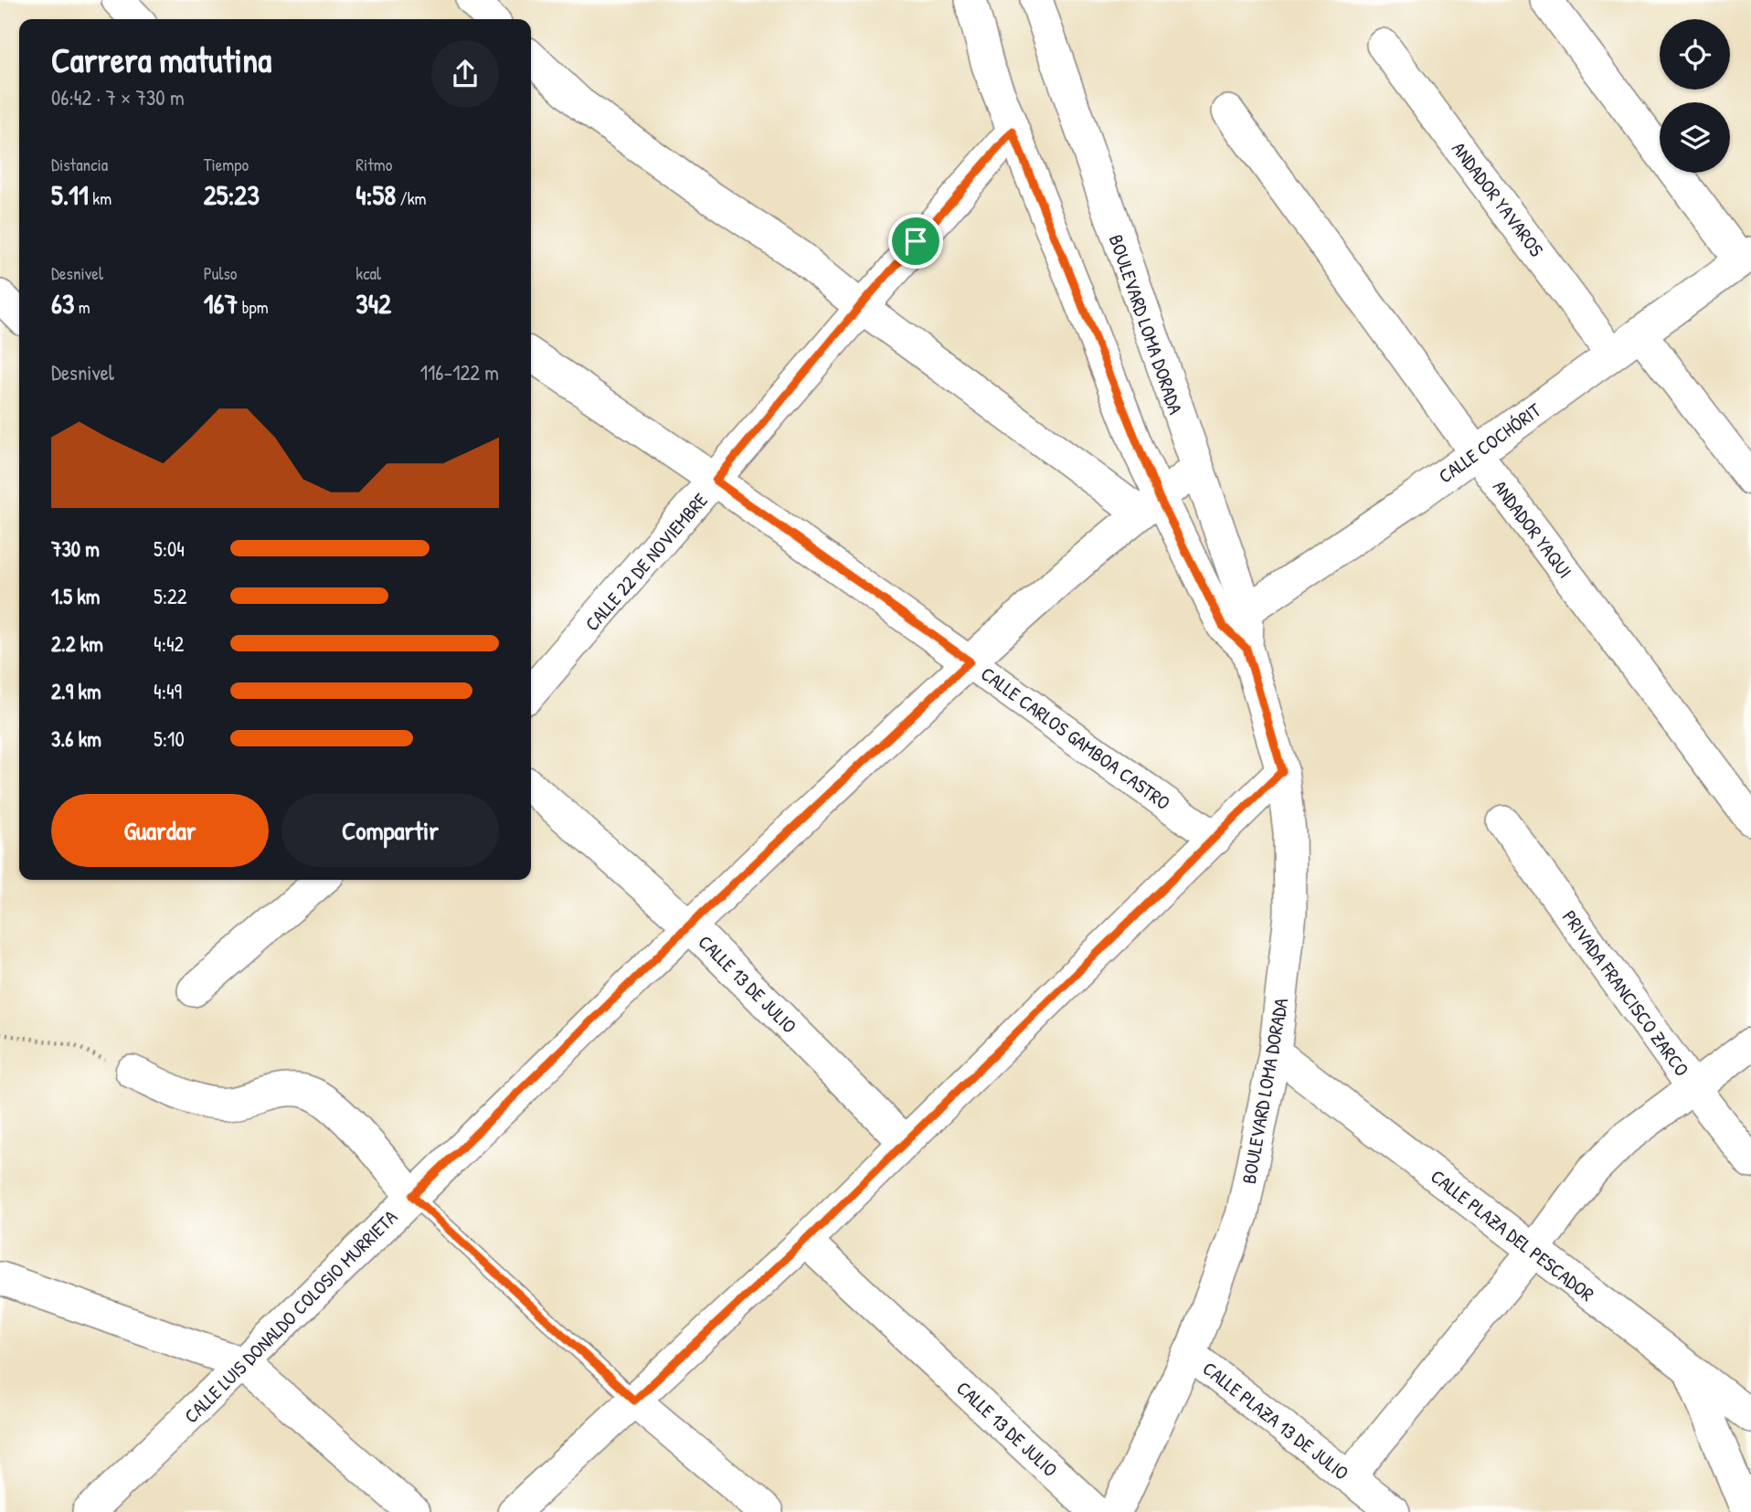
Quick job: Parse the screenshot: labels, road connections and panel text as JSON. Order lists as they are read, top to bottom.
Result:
{
  "streets": {
    "street": [
      "ANDADOR YAVAROS",
      "BOULEVARD LOMA DORADA",
      "CALLE COCHÓRIT",
      "ANDADOR YAQUI",
      "CALLE 22 DE NOVIEMBRE",
      "CALLE CARLOS GAMBOA CASTRO",
      "CALLE 13 DE JULIO",
      "PRIVADA FRANCISCO ZARCO",
      "CALLE PLAZA DEL PESCADOR",
      "CALLE LUIS DONALDO COLOSIO MURRIETA",
      "CALLE PLAZA 13 DE JULIO"
    ]
  },
  "crossings": [
    ["ANDADOR YAVAROS", "CALLE COCHÓRIT"],
    ["BOULEVARD LOMA DORADA", "CALLE COCHÓRIT"],
    ["BOULEVARD LOMA DORADA", "CALLE 22 DE NOVIEMBRE"],
    ["BOULEVARD LOMA DORADA", "CALLE PLAZA DEL PESCADOR"],
    ["BOULEVARD LOMA DORADA", "CALLE LUIS DONALDO COLOSIO MURRIETA"],
    ["BOULEVARD LOMA DORADA", "CALLE PLAZA 13 DE JULIO"],
    ["CALLE COCHÓRIT", "ANDADOR YAQUI"],
    ["CALLE 22 DE NOVIEMBRE", "CALLE CARLOS GAMBOA CASTRO"],
    ["CALLE CARLOS GAMBOA CASTRO", "CALLE LUIS DONALDO COLOSIO MURRIETA"],
    ["CALLE 13 DE JULIO", "CALLE LUIS DONALDO COLOSIO MURRIETA"]
  ],
  "page": {
    "heading": ["Carrera matutina", "06:42 · 7 × 730 m"],
    "stats": [
      ["Distancia", "5.11 km"],
      ["Tiempo", "25:23"],
      ["Ritmo", "4:58 /km"],
      ["Desnivel", "63 m"],
      ["Pulso", "167 bpm"],
      ["kcal", "342"]
    ],
    "chart": ["Desnivel", "116–122 m"],
    "list": [
      {
        "name": "730 m",
        "note": "5:04"
      },
      {
        "name": "1.5 km",
        "note": "5:22"
      },
      {
        "name": "2.2 km",
        "note": "4:42"
      },
      {
        "name": "2.9 km",
        "note": "4:49"
      },
      {
        "name": "3.6 km",
        "note": "5:10"
      }
    ],
    "buttons": ["Guardar", "Compartir"]
  }
}
